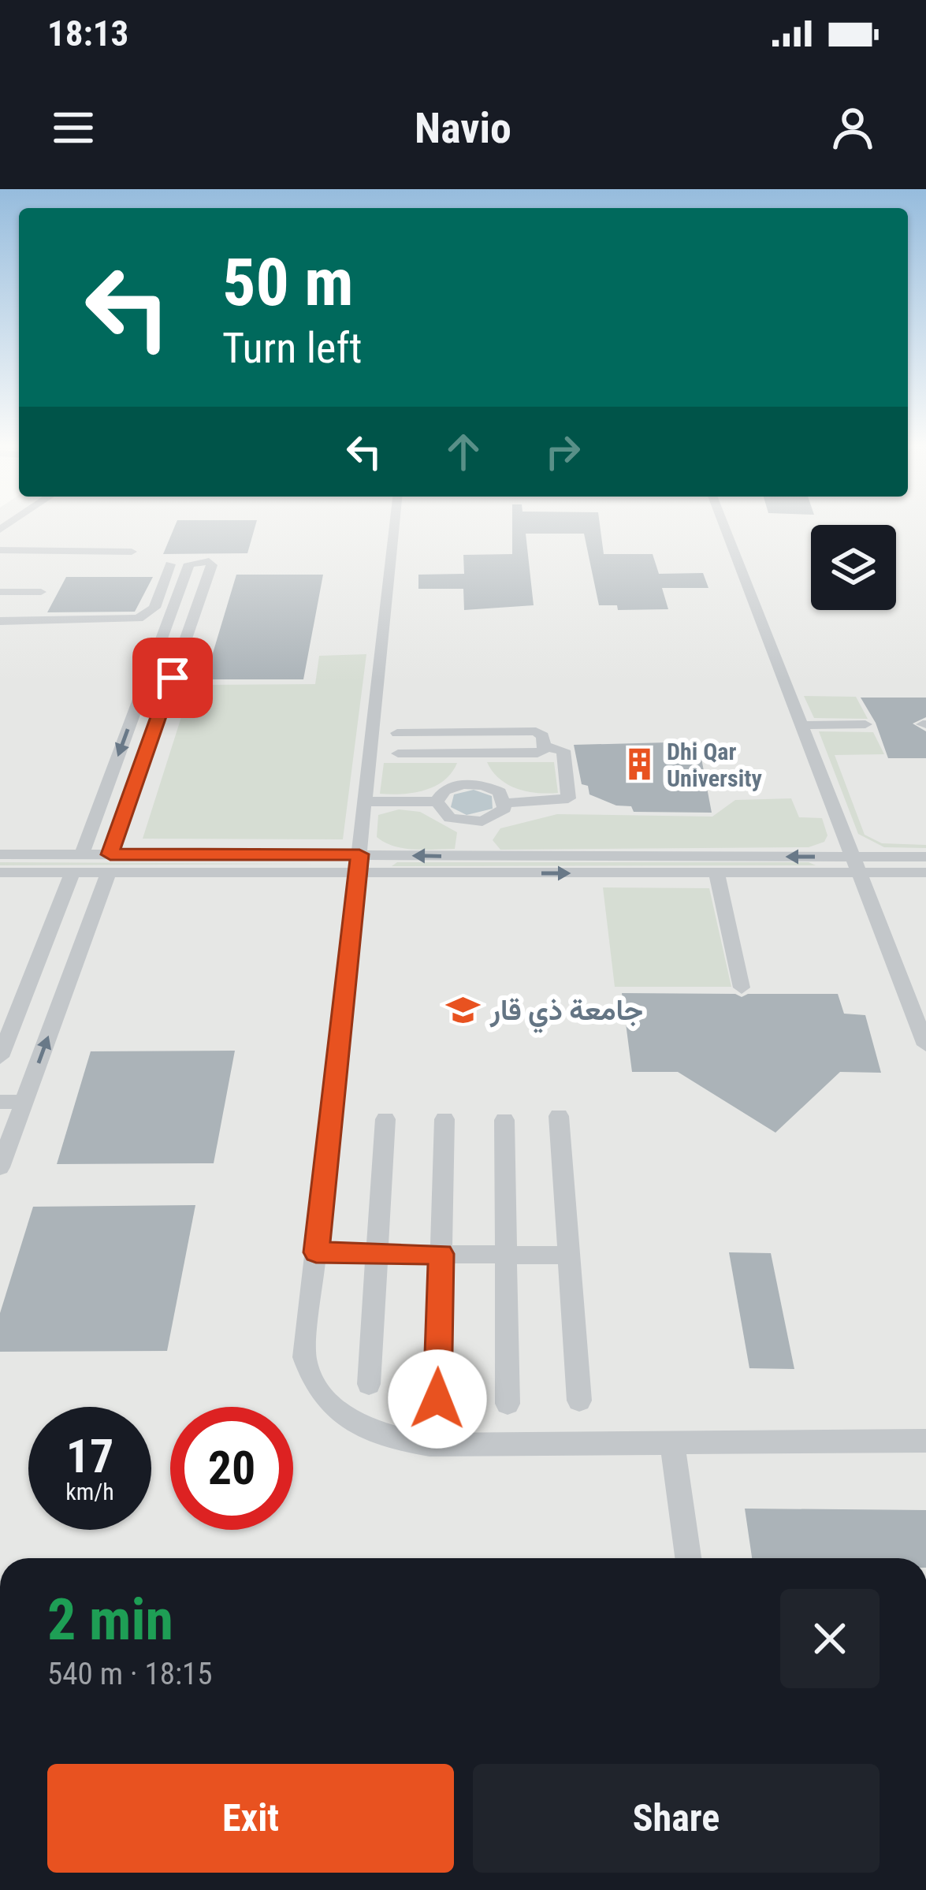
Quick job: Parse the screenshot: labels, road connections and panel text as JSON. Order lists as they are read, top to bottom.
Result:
{
  "places": {
    "building": ["Dhi Qar University"],
    "school or university": ["جامعة ذي قار"]
  },
  "page": {
    "status": "18:13",
    "header": "Navio",
    "turn": ["50 m", "Turn left"],
    "speed": "17 km/h",
    "limit": "20",
    "heading": ["2 min", "540 m · 18:15"],
    "buttons": ["Exit", "Share"]
  }
}
